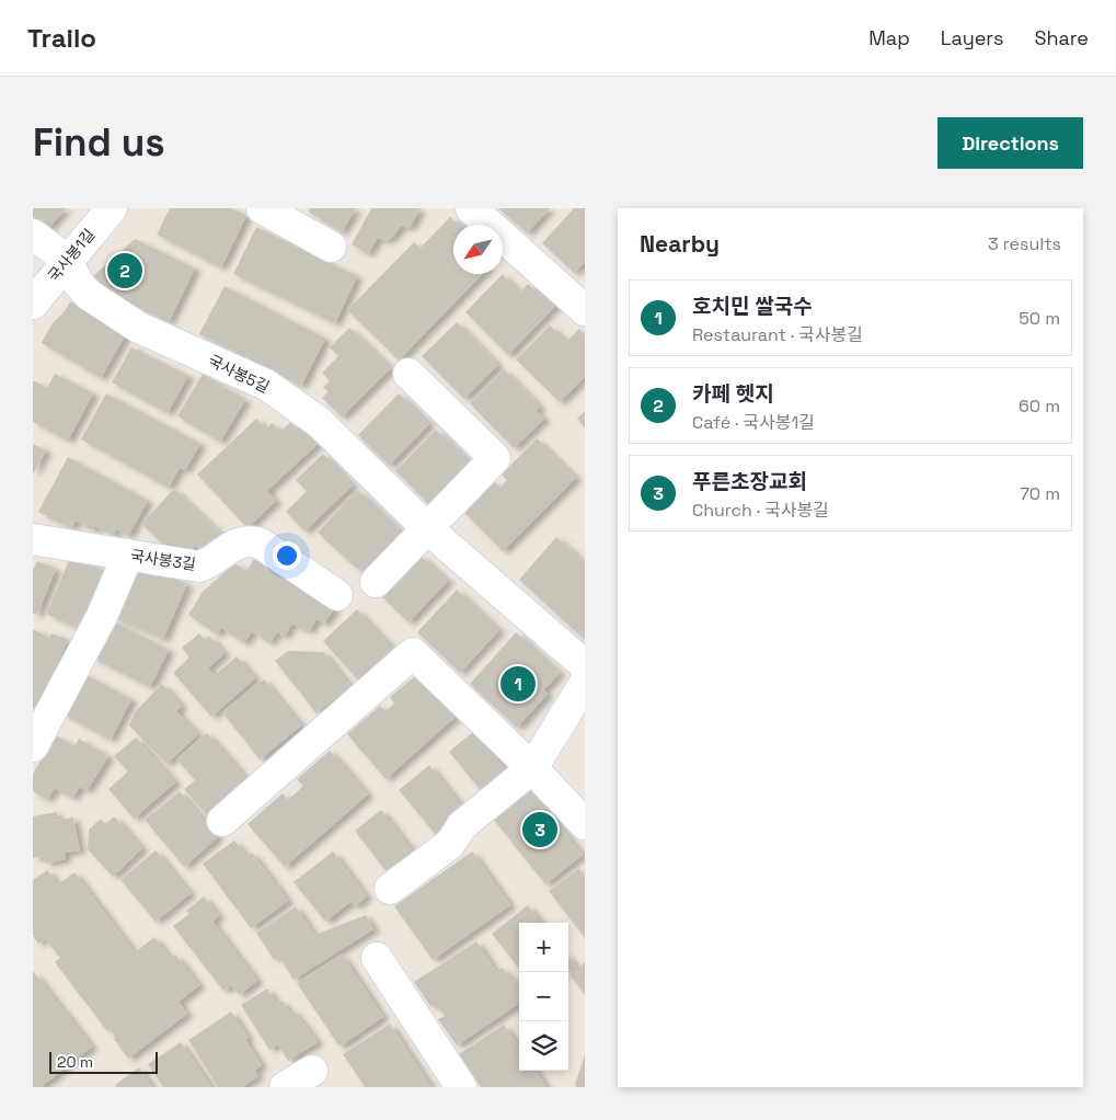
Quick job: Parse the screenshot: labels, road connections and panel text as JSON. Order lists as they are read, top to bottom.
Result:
{
  "streets": {
    "street": ["국사봉1길", "국사봉5길", "국사봉3길"]
  },
  "crossings": [
    ["국사봉1길", "국사봉5길"]
  ],
  "scale_bar": "20 m",
  "north": "bottom left",
  "page": {
    "header": "Trailo",
    "nav": ["Map", "Layers", "Share"],
    "buttons": "Directions",
    "title": "Find us",
    "heading": ["Nearby", "3 results"],
    "pins": ["2", "1", "3"],
    "list": [
      {
        "mark": "1",
        "name": "호치민 쌀국수",
        "note": "Restaurant · 국사봉길",
        "value": "50 m"
      },
      {
        "mark": "2",
        "name": "카페 헷지",
        "note": "Café · 국사봉1길",
        "value": "60 m"
      },
      {
        "mark": "3",
        "name": "푸른초장교회",
        "note": "Church · 국사봉길",
        "value": "70 m"
      }
    ],
    "map_buttons": ["+", "−"],
    "scale": "20 m"
  }
}
